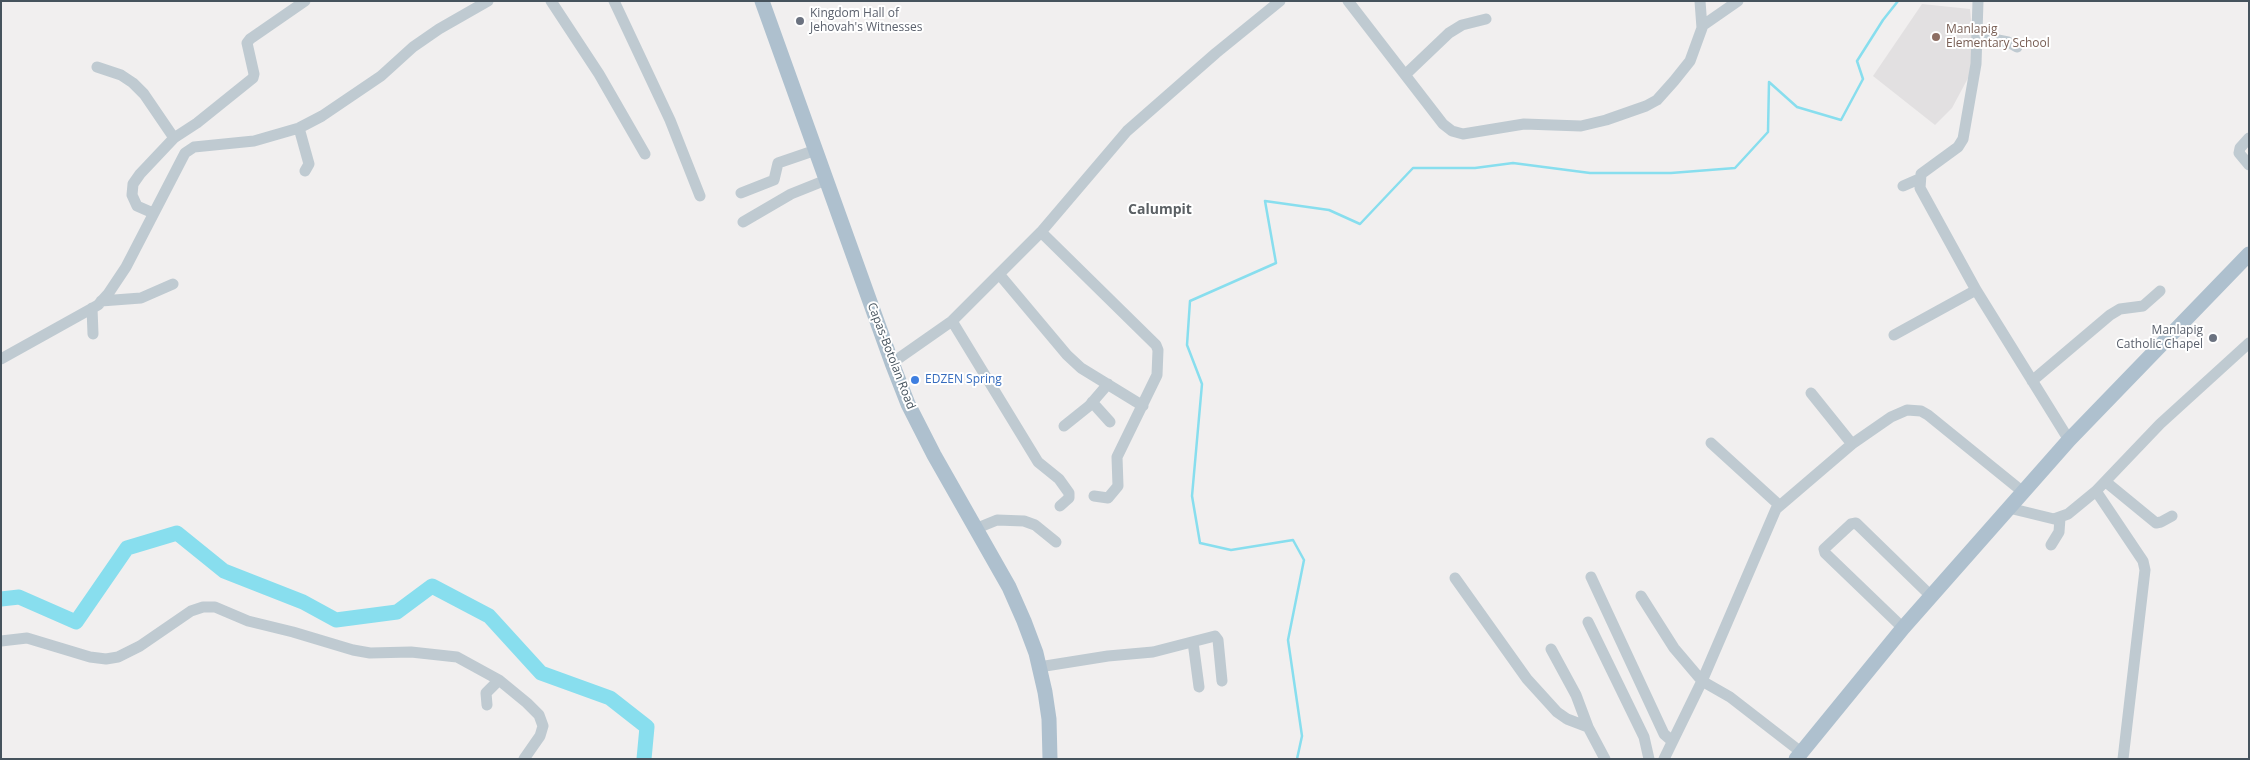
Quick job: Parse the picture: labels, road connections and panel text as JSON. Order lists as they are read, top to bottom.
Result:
{
  "streets": {
    "main road": ["Capas-Botolan Road"]
  },
  "districts": ["Calumpit"],
  "places": [
    "Kingdom Hall of Jehovah's Witnesses",
    "Manlapig Elementary School",
    "Manlapig Catholic Chapel",
    "EDZEN Spring"
  ]
}
